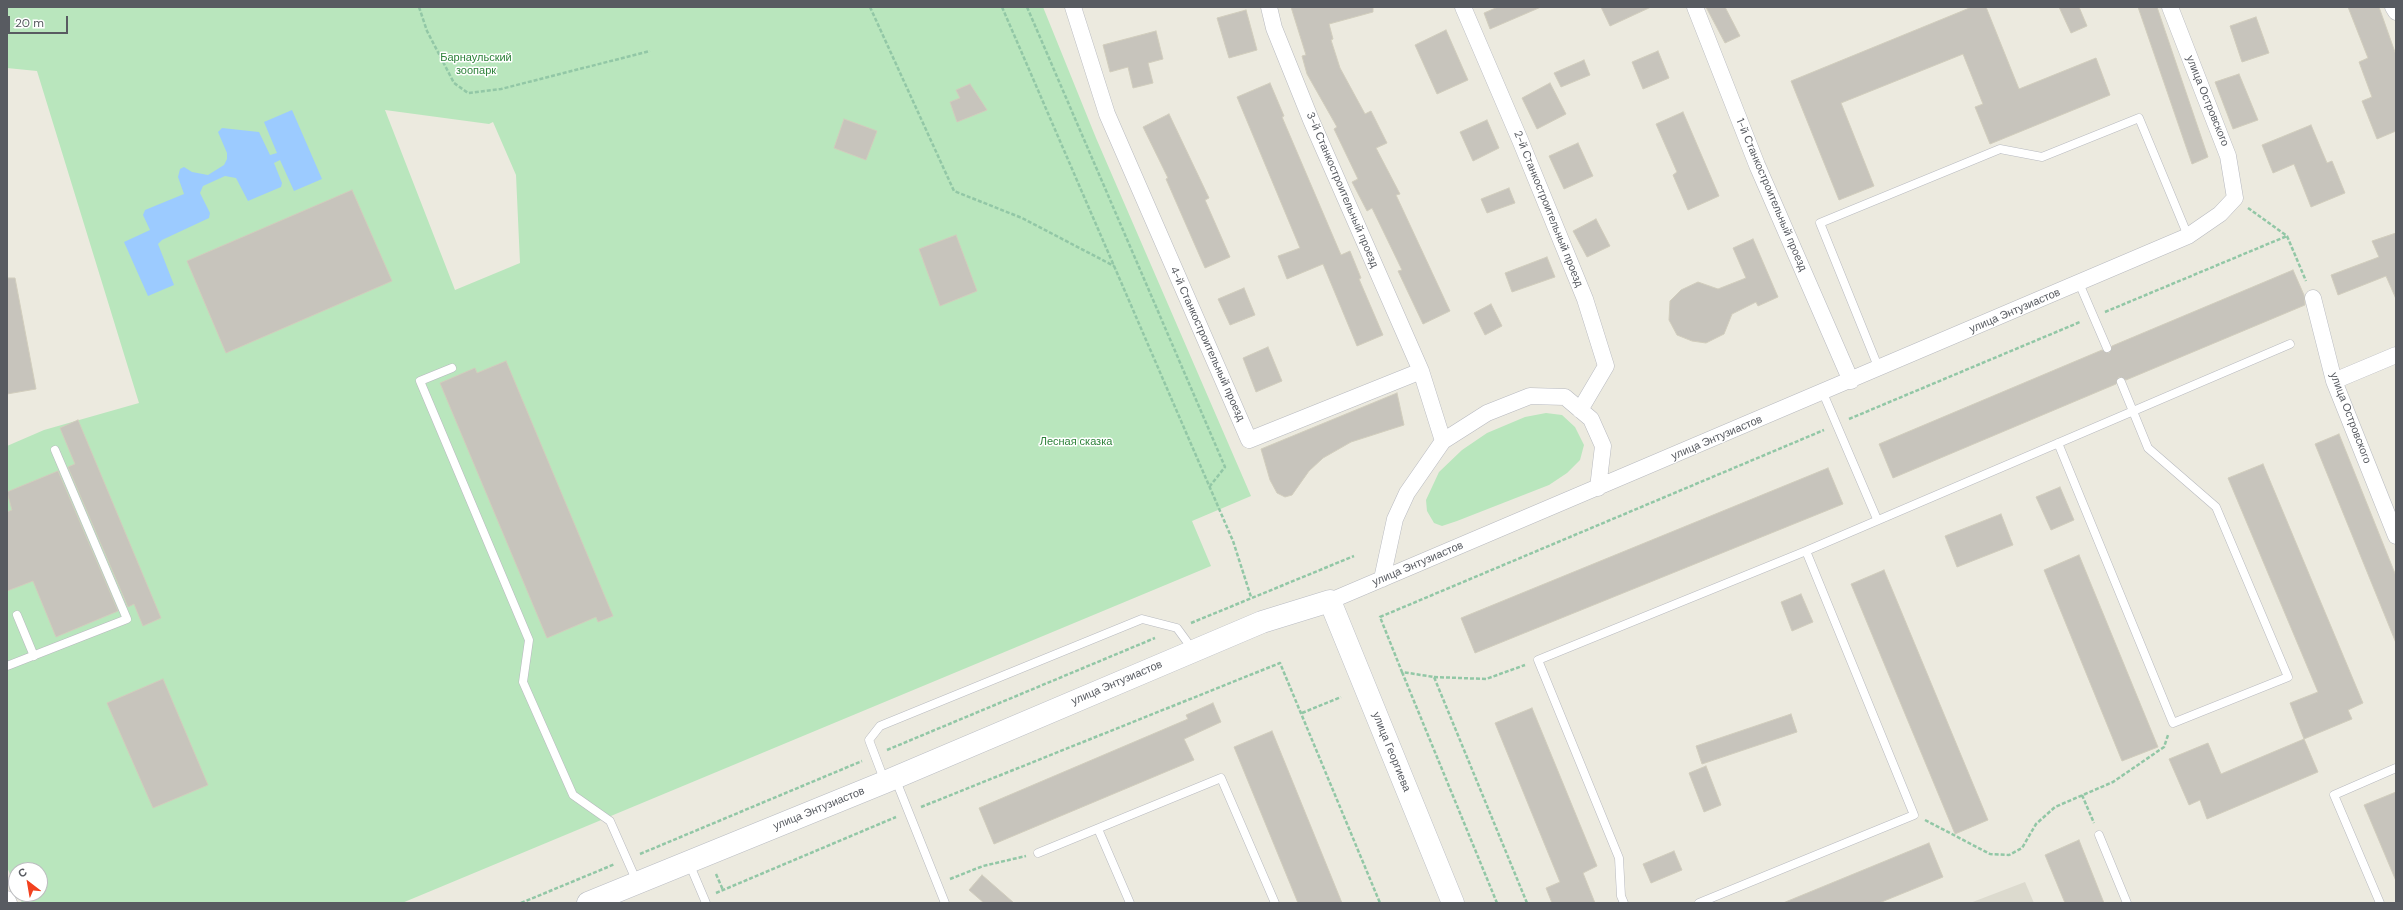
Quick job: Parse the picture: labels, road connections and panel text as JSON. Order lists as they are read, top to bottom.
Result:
{
  "streets": {
    "street": [
      "улица Островского",
      "3-й Станкостроительный проезд",
      "1-й Станкостроительный проезд",
      "2-й Станкостроительный проезд",
      "улица Энтузиастов",
      "4-й Станкостроительный проезд",
      "улица Георгиева"
    ]
  },
  "crossings": [
    ["улица Островского", "улица Энтузиастов"],
    ["3-й Станкостроительный проезд", "4-й Станкостроительный проезд"],
    ["1-й Станкостроительный проезд", "улица Энтузиастов"],
    ["улица Энтузиастов", "улица Георгиева"]
  ],
  "parks": ["Барнаульский зоопарк", "Лесная сказка"],
  "scale_bar": "20 m",
  "north": "top left"
}
